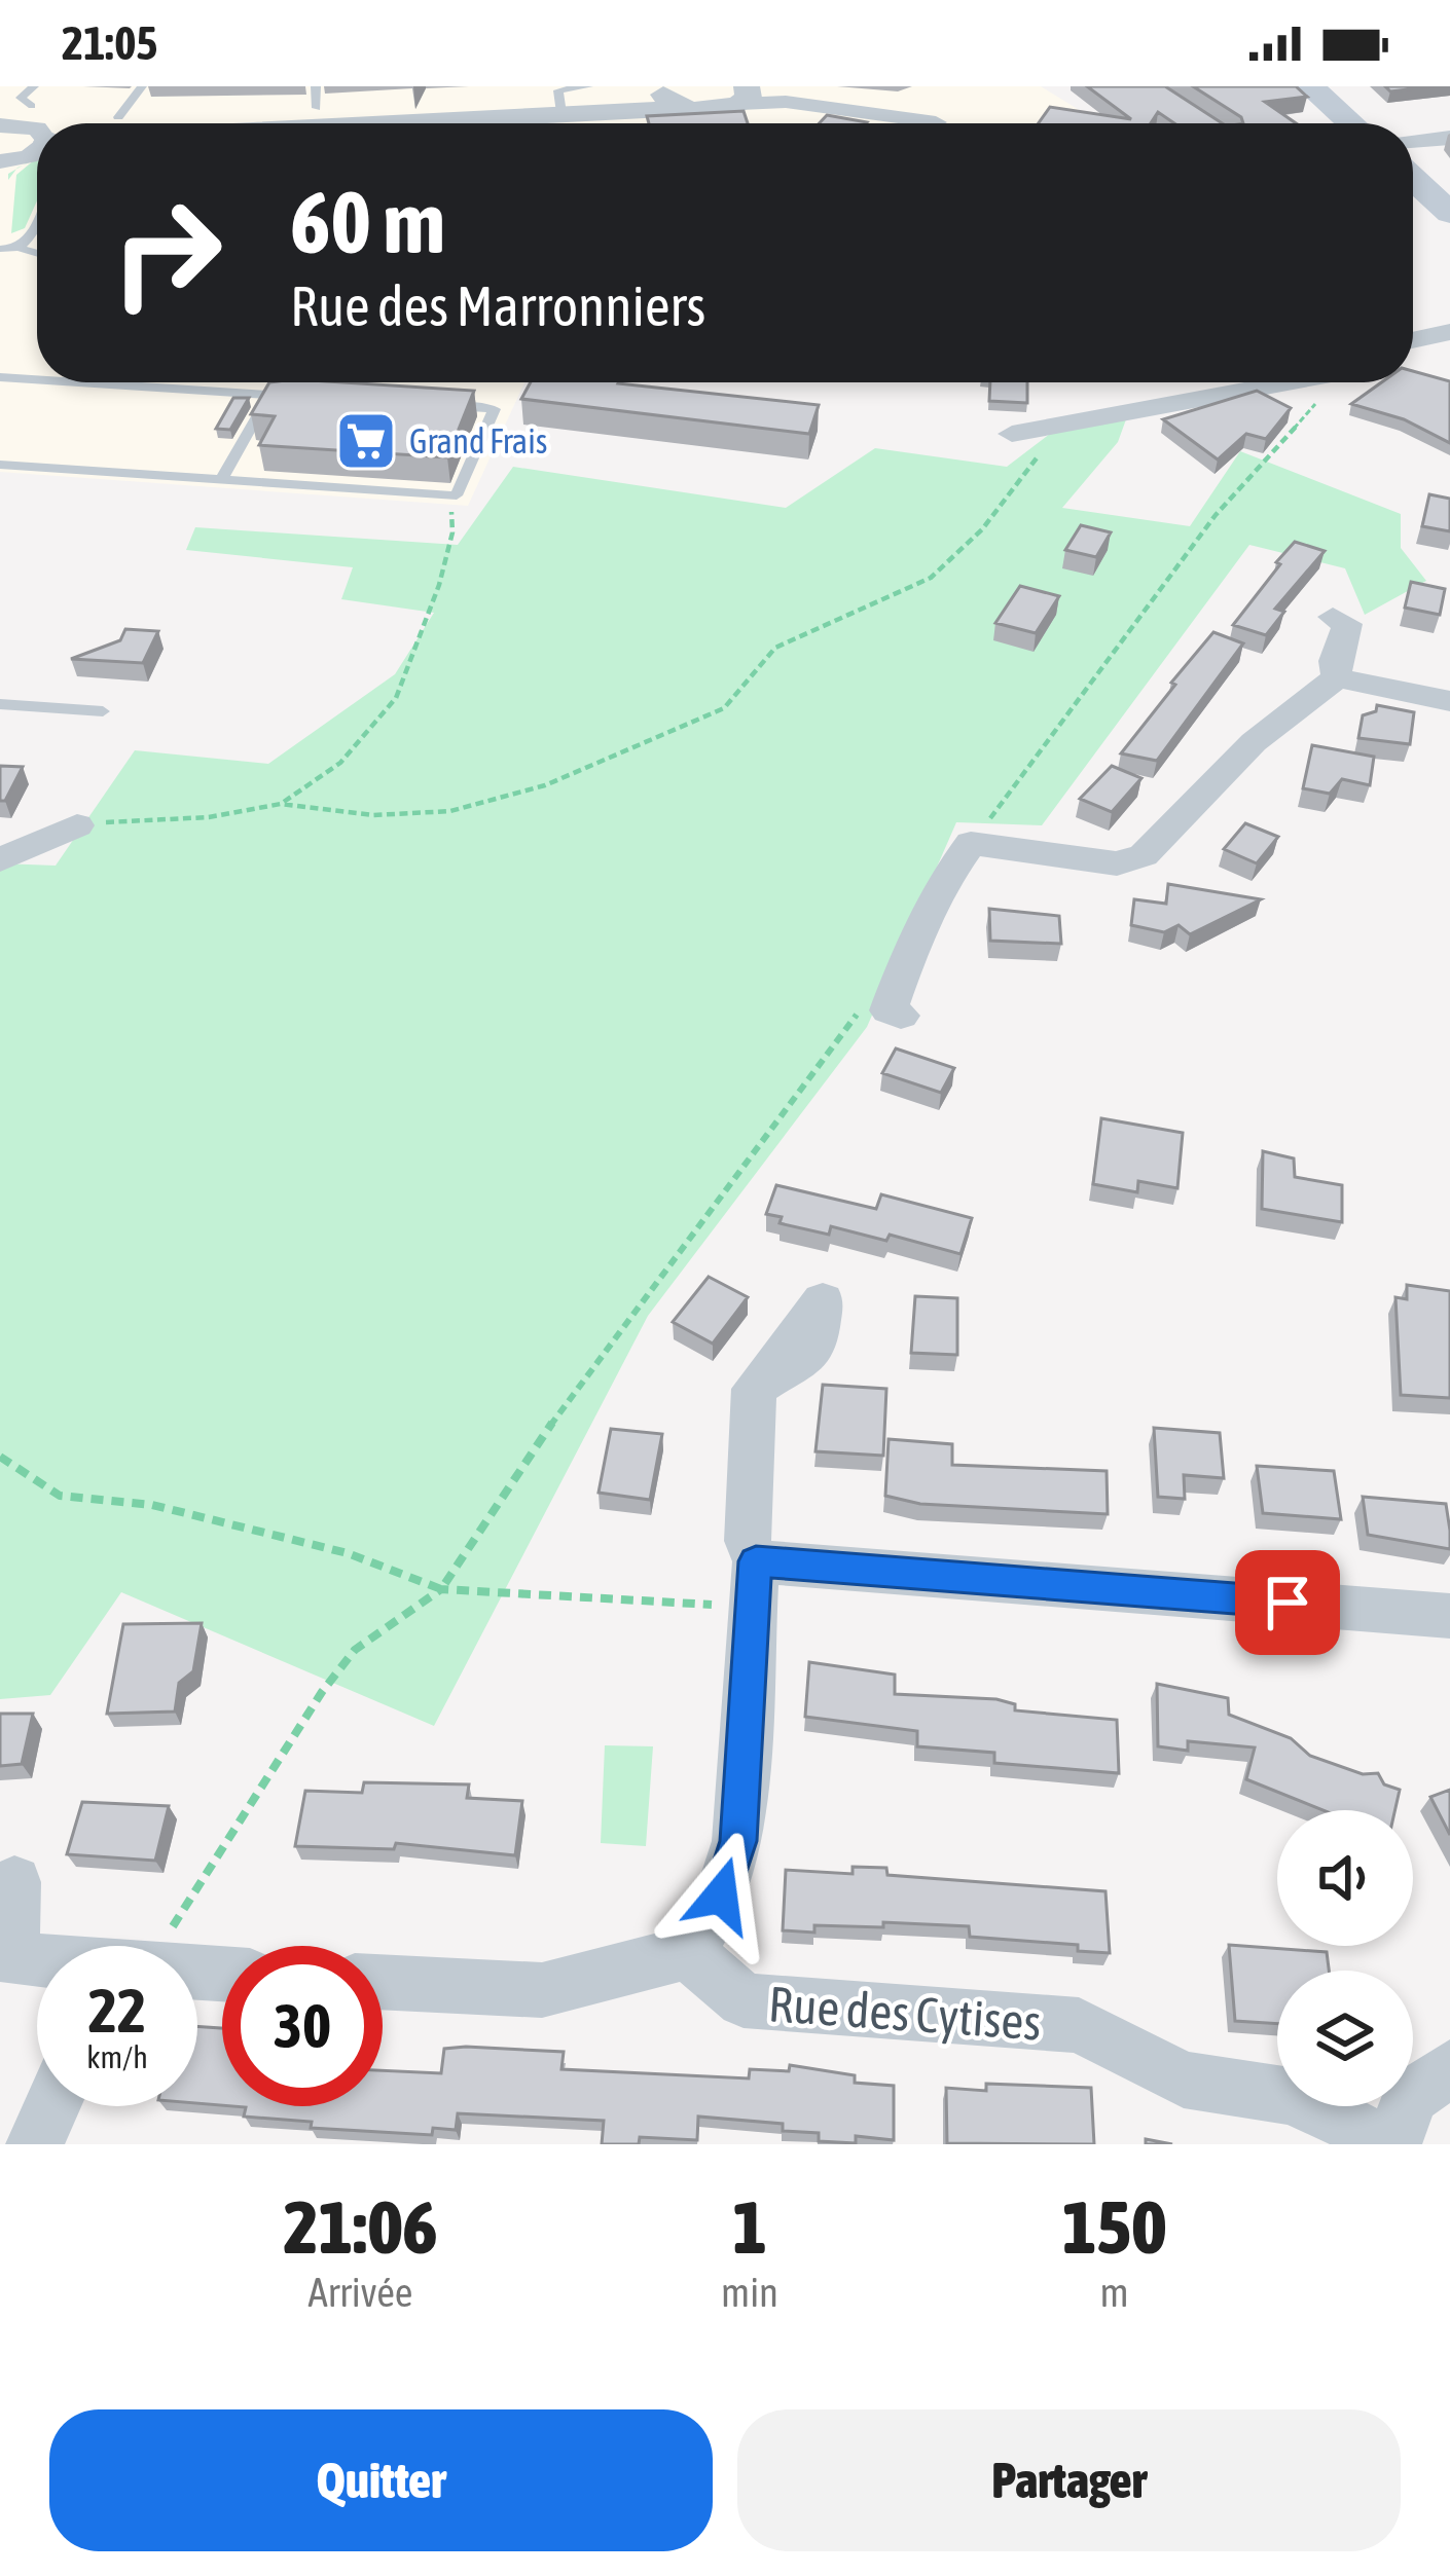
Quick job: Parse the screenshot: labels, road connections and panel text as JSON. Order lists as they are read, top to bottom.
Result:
{
  "streets": {
    "street": ["Rue des Cytises"]
  },
  "places": {
    "supermarket": ["Grand Frais"]
  },
  "page": {
    "status": "21:05",
    "turn": ["60 m", "Rue des Marronniers"],
    "speed": "22 km/h",
    "limit": "30",
    "eta": [
      "21:06",
      "Arrivée",
      "1",
      "min",
      "150",
      "m"
    ],
    "buttons": ["Quitter", "Partager"]
  }
}
